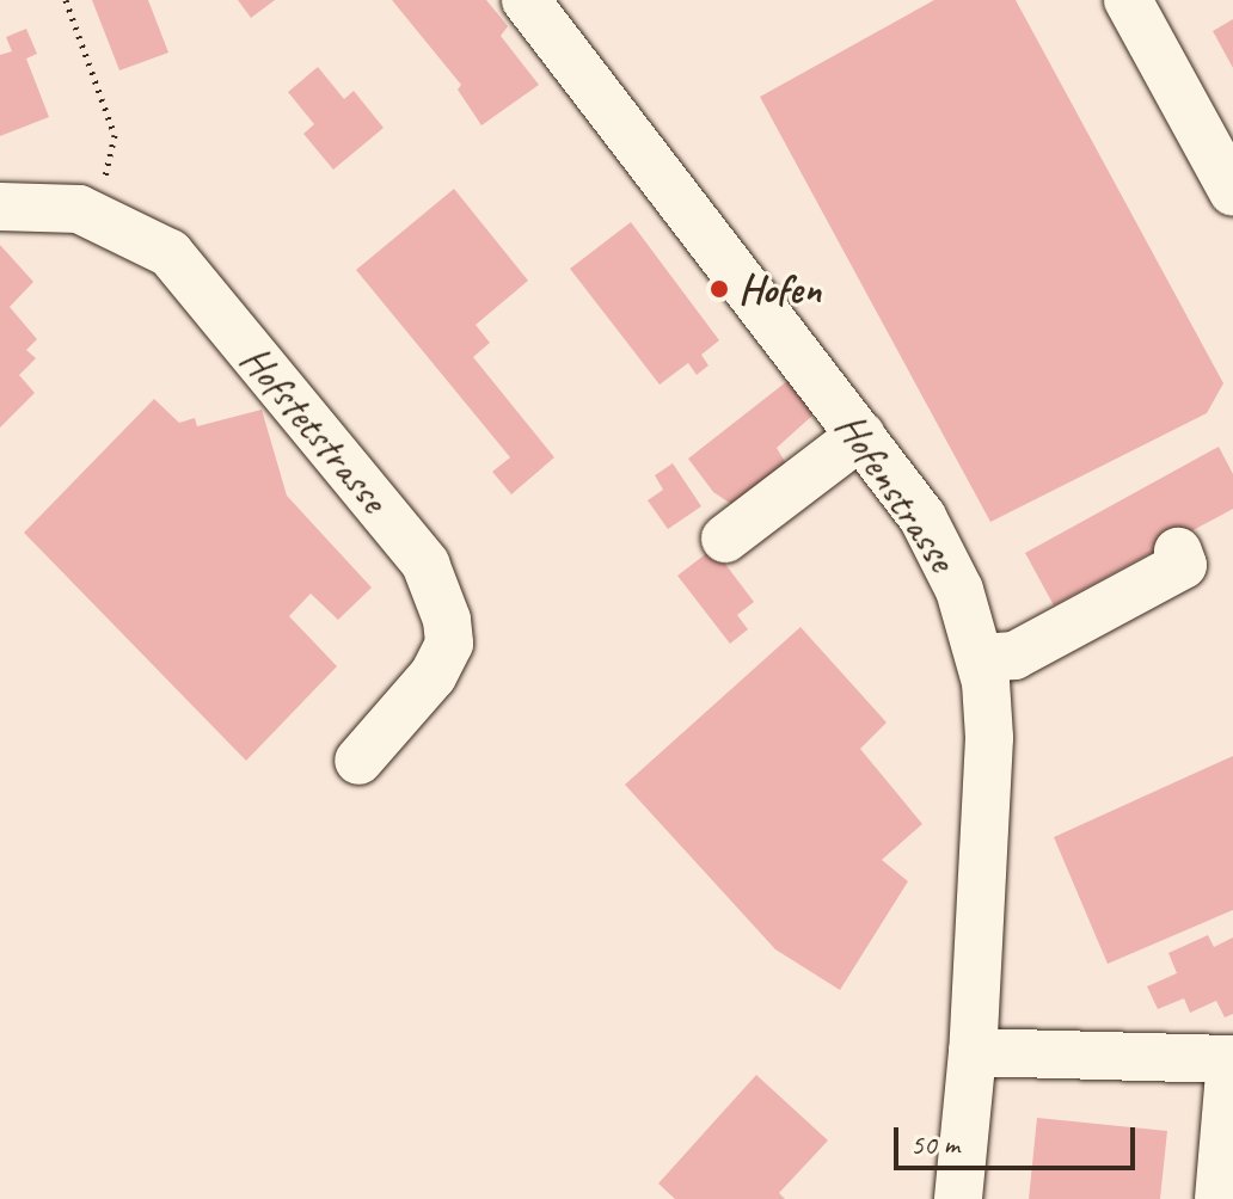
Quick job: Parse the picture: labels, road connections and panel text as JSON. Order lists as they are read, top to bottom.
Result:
{
  "streets": {
    "street": ["Hofstetstrasse", "Hofenstrasse"]
  },
  "places": ["Hofen"],
  "scale_bar": "50 m"
}
